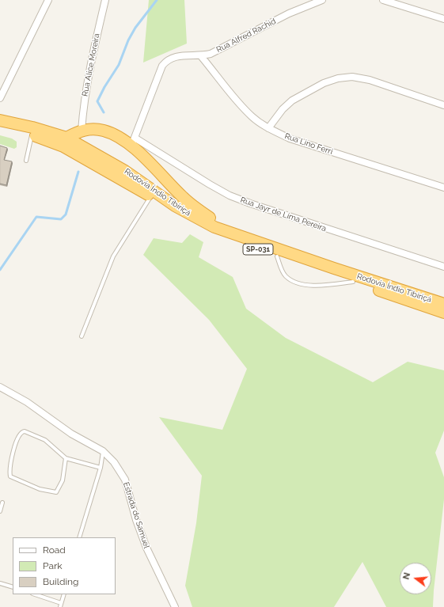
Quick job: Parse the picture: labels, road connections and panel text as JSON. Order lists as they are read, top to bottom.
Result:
{
  "streets": {
    "highway": ["Rodovia Índio Tibiriçá", "SP-031"],
    "street": [
      "Rua Alfred Rachid",
      "Rua Alice Moreira",
      "Rua Lino Ferri",
      "Rua Jayr de Lima Pereira",
      "Estrada do Samuel"
    ]
  },
  "crossings": [
    ["Rua Alfred Rachid", "Rua Lino Ferri"],
    ["Rua Alfred Rachid", "Rua Jayr de Lima Pereira"]
  ],
  "legend": ["Road", "Park", "Building"],
  "north": "left"
}
